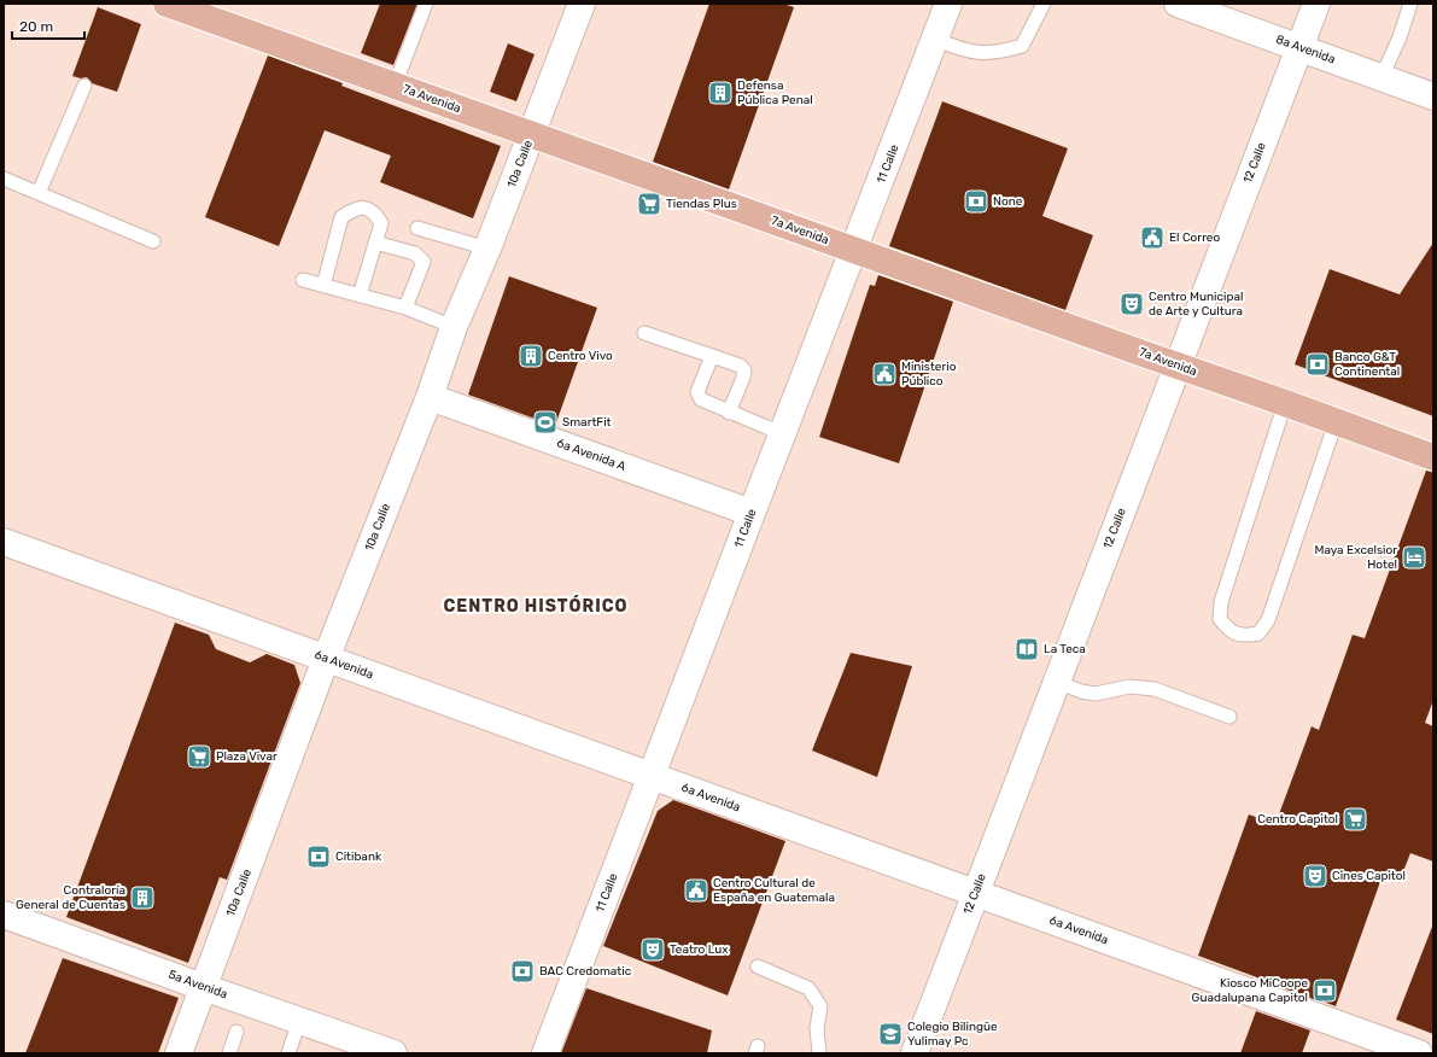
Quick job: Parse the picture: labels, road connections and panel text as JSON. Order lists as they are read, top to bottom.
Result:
{
  "streets": {
    "main road": ["7a Avenida"],
    "street": [
      "8a Avenida",
      "12 Calle",
      "10a Calle",
      "11 Calle",
      "6a Avenida A",
      "6a Avenida",
      "5a Avenida"
    ]
  },
  "crossings": [
    ["8a Avenida", "12 Calle"],
    ["7a Avenida", "12 Calle"],
    ["7a Avenida", "10a Calle"],
    ["7a Avenida", "11 Calle"],
    ["12 Calle", "6a Avenida"],
    ["10a Calle", "6a Avenida A"],
    ["10a Calle", "6a Avenida"],
    ["10a Calle", "5a Avenida"],
    ["11 Calle", "6a Avenida A"],
    ["11 Calle", "6a Avenida"]
  ],
  "districts": ["CENTRO HISTÓRICO"],
  "places": {
    "building": ["Defensa Pública Penal", "Centro Vivo", "Contraloría General de Cuentas"],
    "bank": [
      "None",
      "Banco G&T Continental",
      "Citibank",
      "BAC Credomatic",
      "Kiosco MiCoope Guadalupana Capitol"
    ],
    "supermarket": ["Tiendas Plus", "Plaza Vivar", "Centro Capitol"],
    "public building": ["El Correo", "Ministerio Público", "Centro Cultural de España en Guatemala"],
    "theatre": ["Centro Municipal de Arte y Cultura", "Cines Capitol", "Teatro Lux"],
    "sports": ["SmartFit"],
    "hotel": ["Maya Excelsior Hotel"],
    "library": ["La Teca"],
    "school or university": ["Colegio Bilingüe Yulimay Pc"]
  },
  "scale_bar": "20 m"
}
